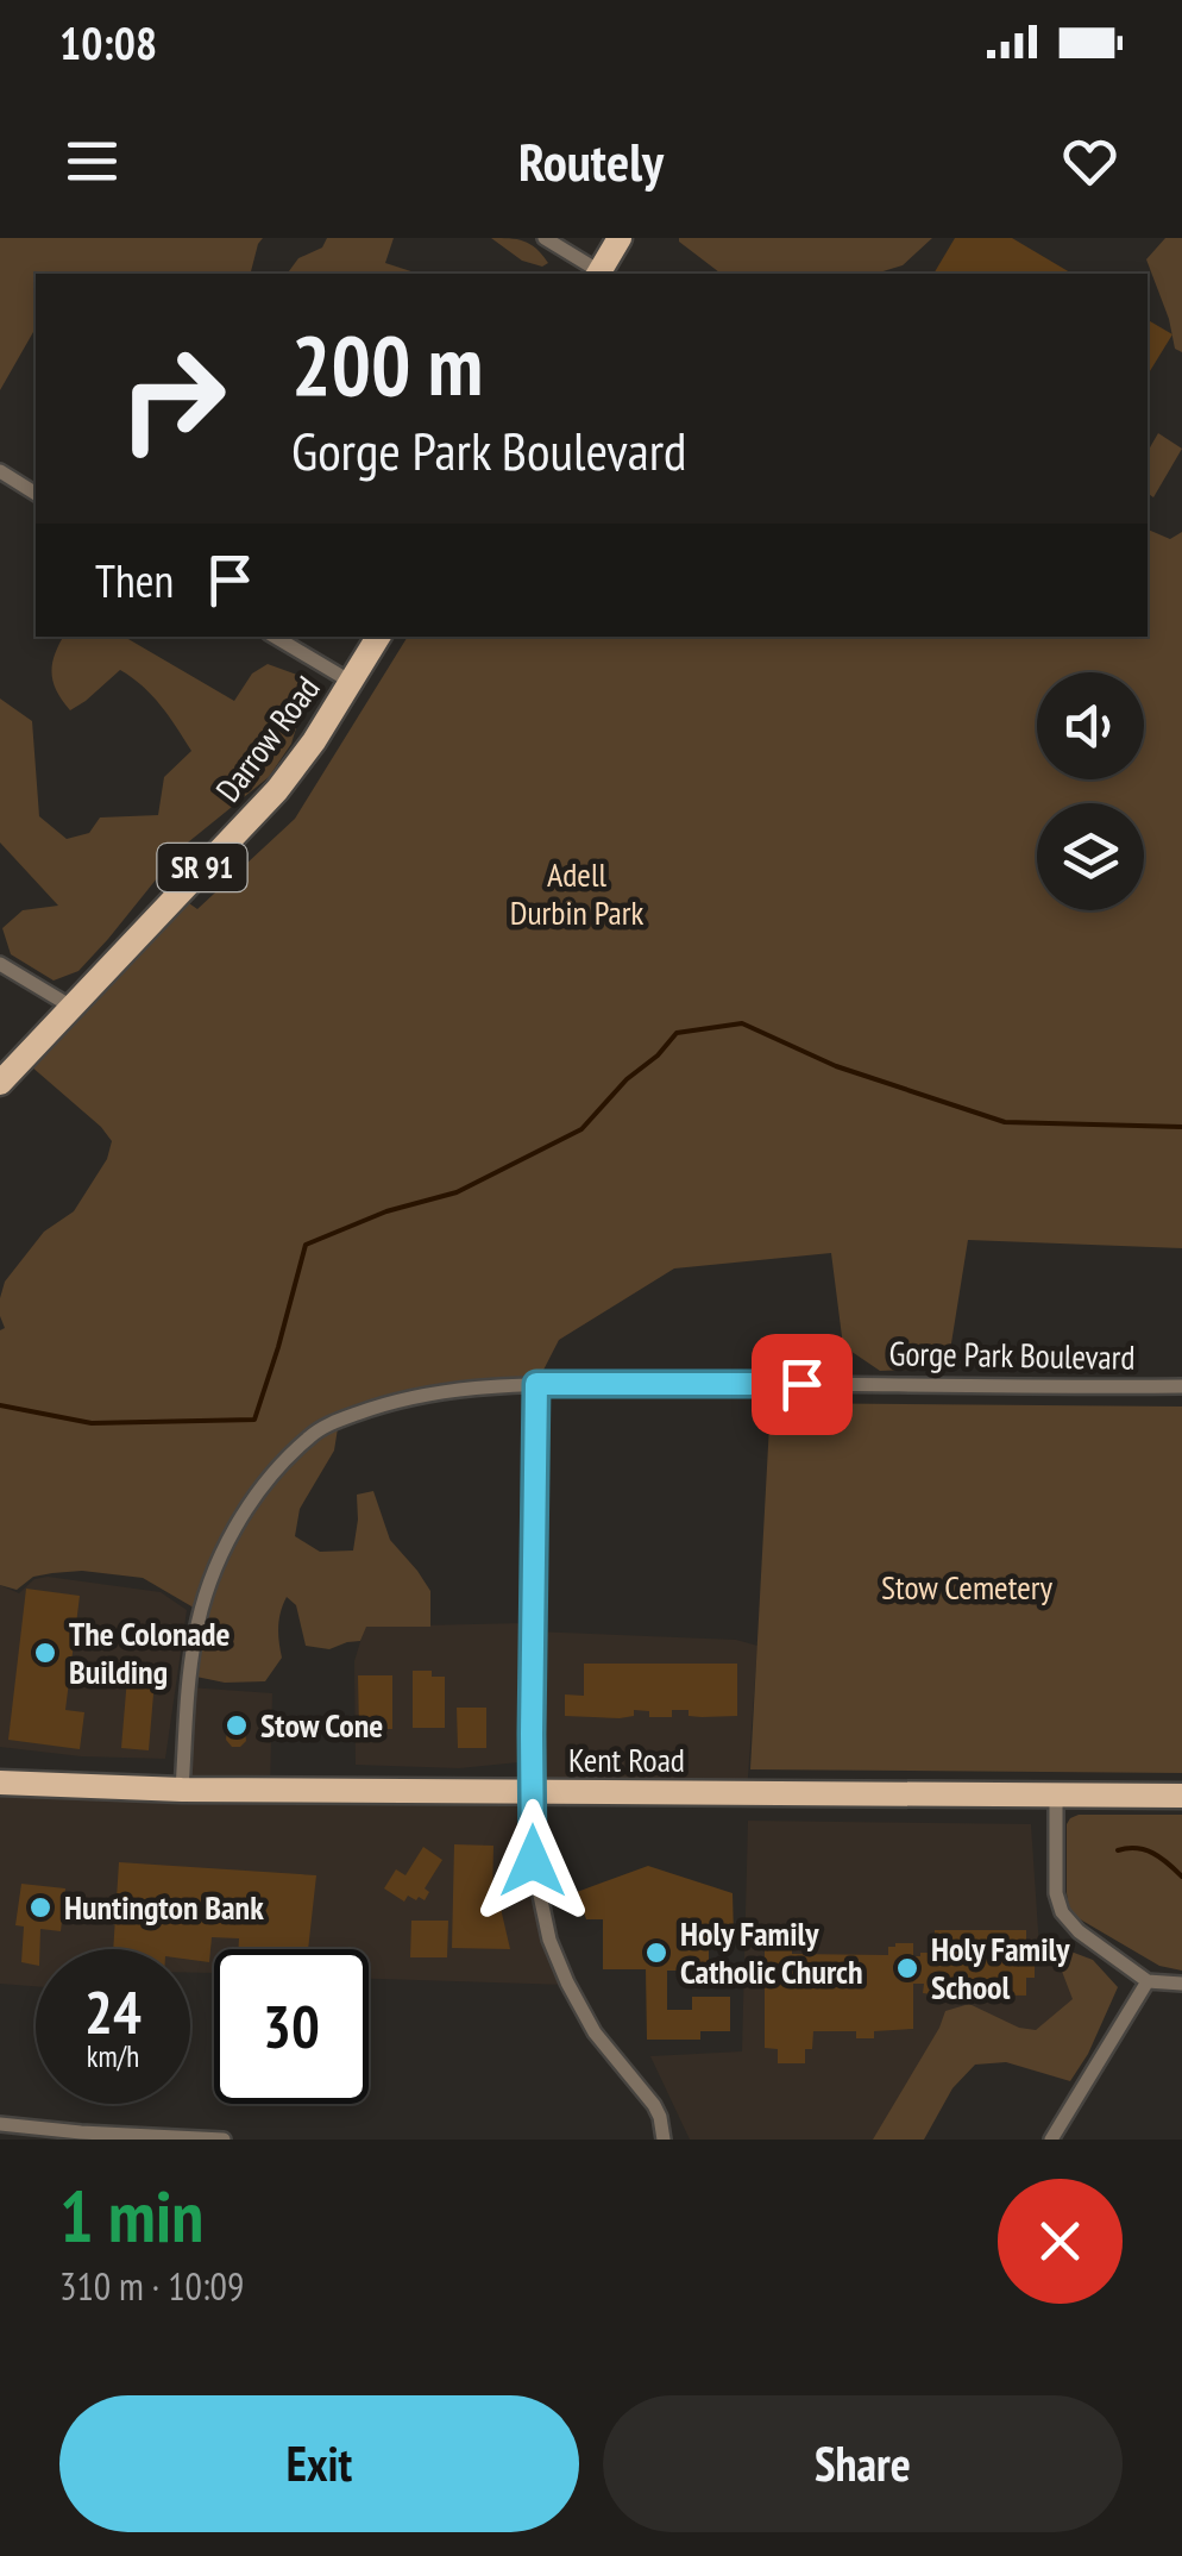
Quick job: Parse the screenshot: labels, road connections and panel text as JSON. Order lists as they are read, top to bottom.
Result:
{
  "streets": {
    "main road": ["Darrow Road", "SR 91", "Kent Road"],
    "street": ["Gorge Park Boulevard"]
  },
  "crossings": [
    ["Gorge Park Boulevard", "Kent Road"]
  ],
  "parks": ["Adell Durbin Park", "Stow Cemetery"],
  "places": [
    "The Colonade Building",
    "Stow Cone",
    "Huntington Bank",
    "Holy Family Catholic Church",
    "Holy Family School"
  ],
  "page": {
    "status": "10:08",
    "header": "Routely",
    "turn": ["200 m", "Gorge Park Boulevard"],
    "then": "Then",
    "speed": "24 km/h",
    "limit": "30",
    "heading": ["1 min", "310 m · 10:09"],
    "buttons": ["Exit", "Share"]
  }
}
